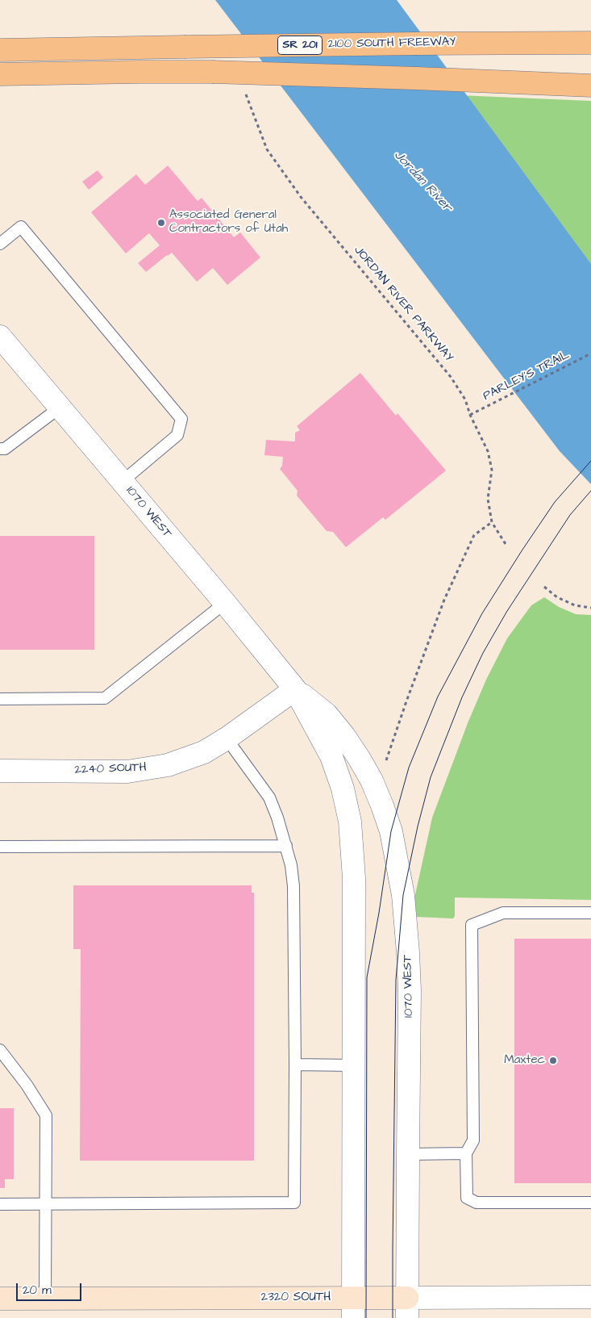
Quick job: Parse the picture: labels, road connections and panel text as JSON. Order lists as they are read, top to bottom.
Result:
{
  "streets": {
    "highway": ["2100 SOUTH FREEWAY", "SR 201"],
    "street": ["1070 WEST", "2240 SOUTH", "2320 SOUTH"],
    "path": ["JORDAN RIVER PARKWAY", "PARLEY'S TRAIL"]
  },
  "crossings": [
    ["JORDAN RIVER PARKWAY", "PARLEY'S TRAIL"],
    ["1070 WEST", "2240 SOUTH"],
    ["1070 WEST", "2320 SOUTH"]
  ],
  "water": ["Jordan River"],
  "places": ["Associated General Contractors of Utah", "Maxtec"],
  "scale_bar": "20 m"
}
